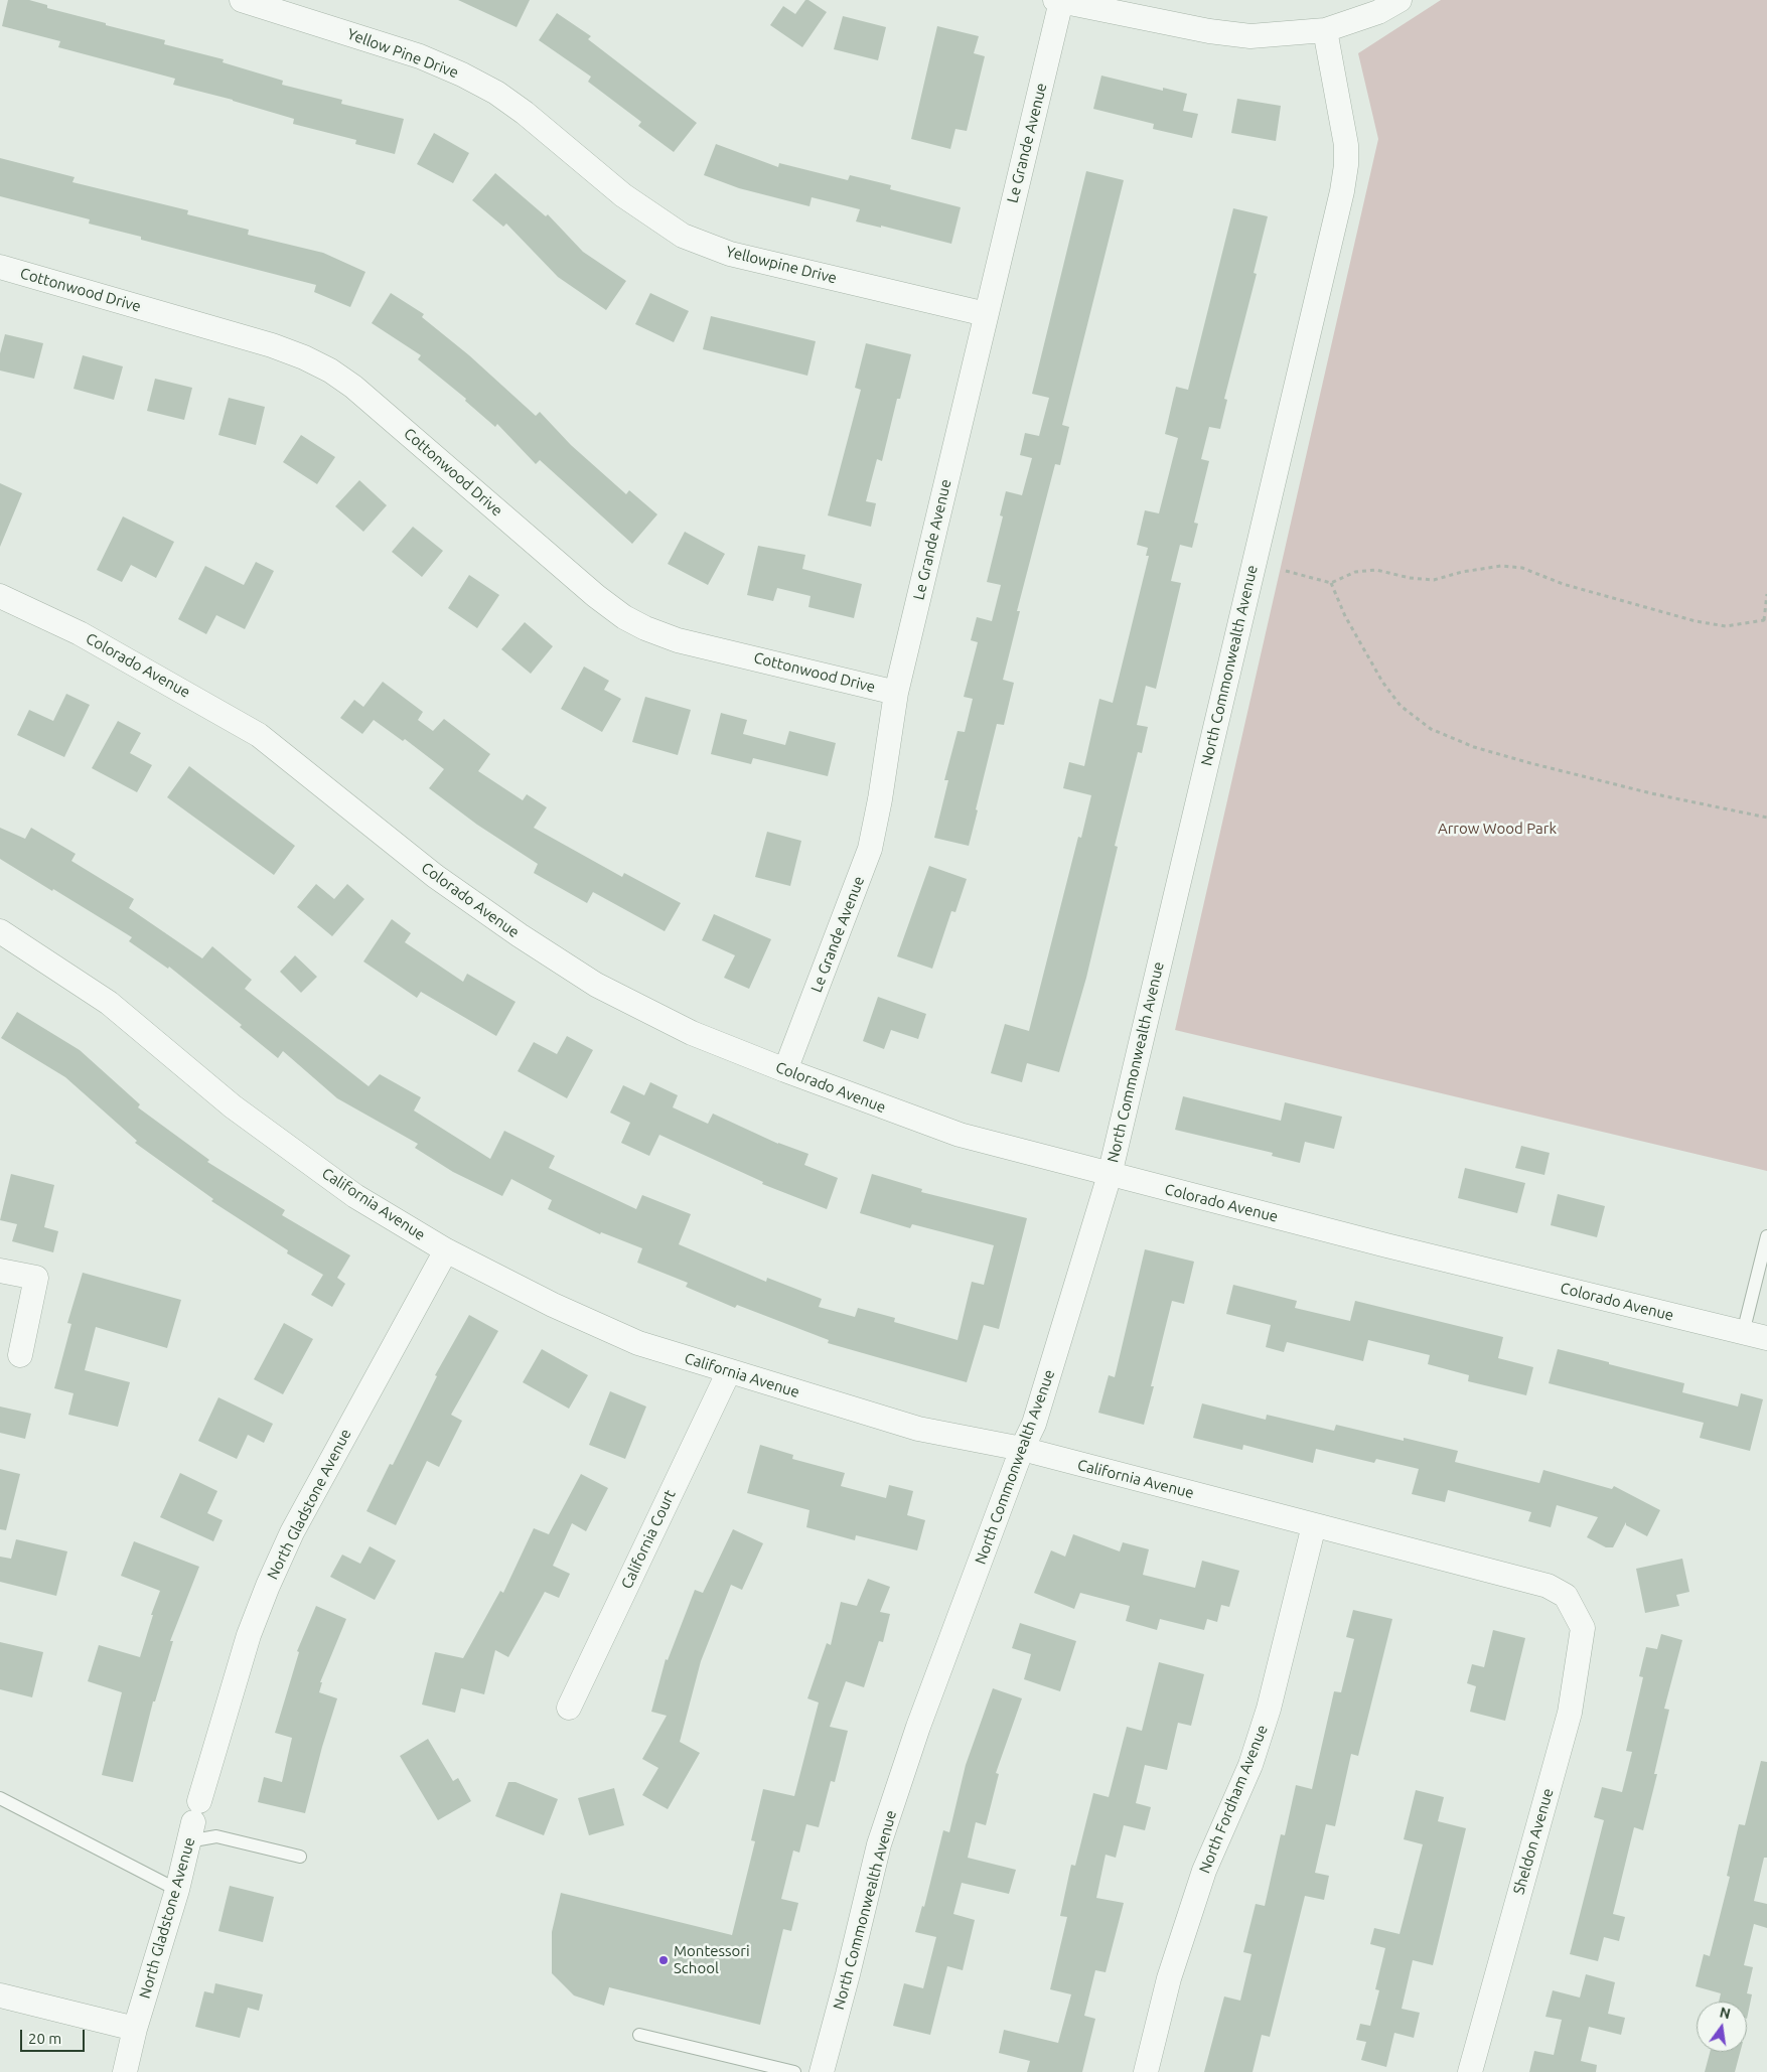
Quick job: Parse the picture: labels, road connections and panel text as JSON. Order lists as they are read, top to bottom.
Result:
{
  "streets": {
    "street": [
      "Yellow Pine Drive",
      "Le Grande Avenue",
      "Yellowpine Drive",
      "Cottonwood Drive",
      "Colorado Avenue",
      "North Commonwealth Avenue",
      "California Avenue",
      "North Gladstone Avenue",
      "California Court",
      "North Fordham Avenue",
      "Sheldon Avenue"
    ]
  },
  "crossings": [
    ["Yellow Pine Drive", "Yellowpine Drive"],
    ["Le Grande Avenue", "Yellowpine Drive"],
    ["Le Grande Avenue", "Cottonwood Drive"],
    ["Le Grande Avenue", "Colorado Avenue"],
    ["Colorado Avenue", "North Commonwealth Avenue"],
    ["North Commonwealth Avenue", "California Avenue"],
    ["California Avenue", "North Gladstone Avenue"],
    ["California Avenue", "California Court"],
    ["California Avenue", "North Fordham Avenue"],
    ["California Avenue", "Sheldon Avenue"]
  ],
  "parks": ["Arrow Wood Park"],
  "places": ["Montessori School"],
  "scale_bar": "20 m",
  "north": "top"
}
